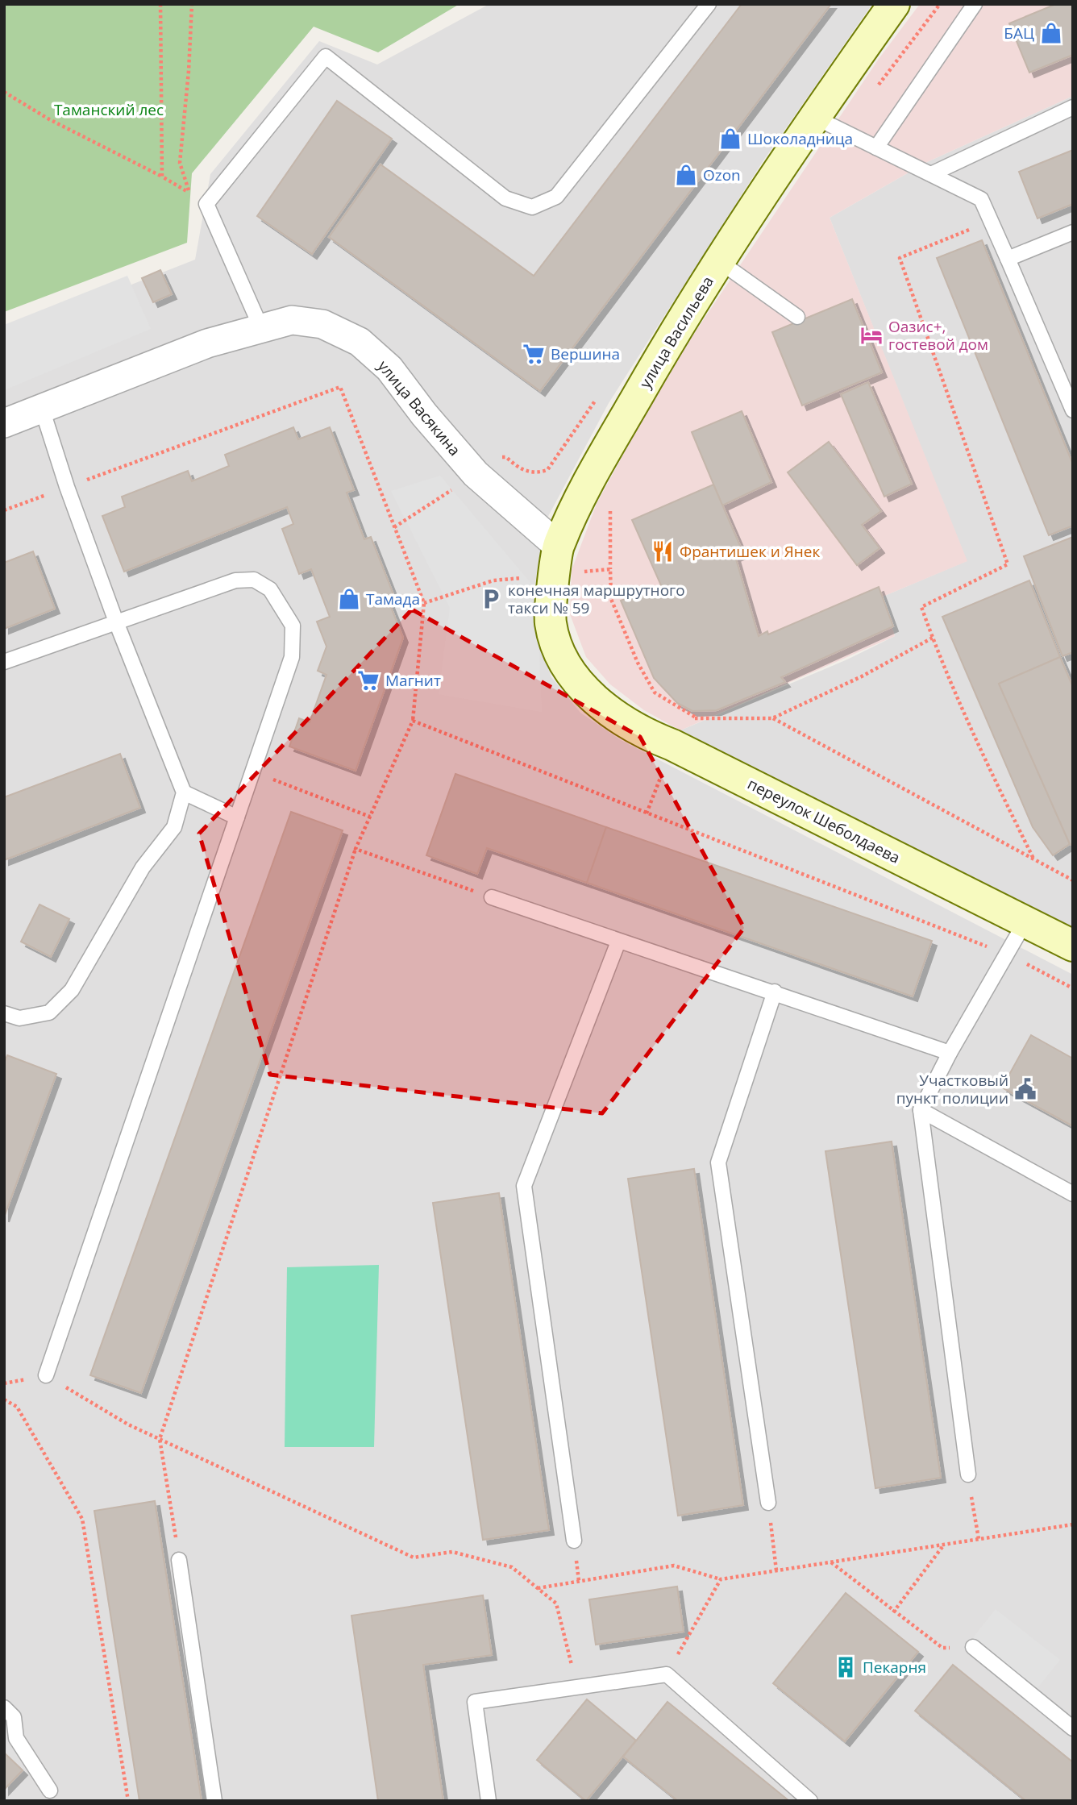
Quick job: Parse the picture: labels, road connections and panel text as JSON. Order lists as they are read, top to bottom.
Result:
{
  "streets": {
    "street": ["улица Васильева", "улица Васякина", "переулок Шеболдаева"]
  },
  "crossings": [
    ["улица Васильева", "улица Васякина"],
    ["улица Васильева", "переулок Шеболдаева"]
  ],
  "parks": ["Таманский лес"],
  "places": {
    "shop": [
      "БАЦ",
      "Шоколадница",
      "Ozon",
      "Тамада"
    ],
    "hotel": ["Оазис+, гостевой дом"],
    "supermarket": ["Вершина", "Магнит"],
    "restaurant": ["Франтишек и Янек"],
    "parking": ["конечная маршрутного такси № 59"],
    "public building": ["Участковый пункт полиции"],
    "building": ["Пекарня"]
  }
}
